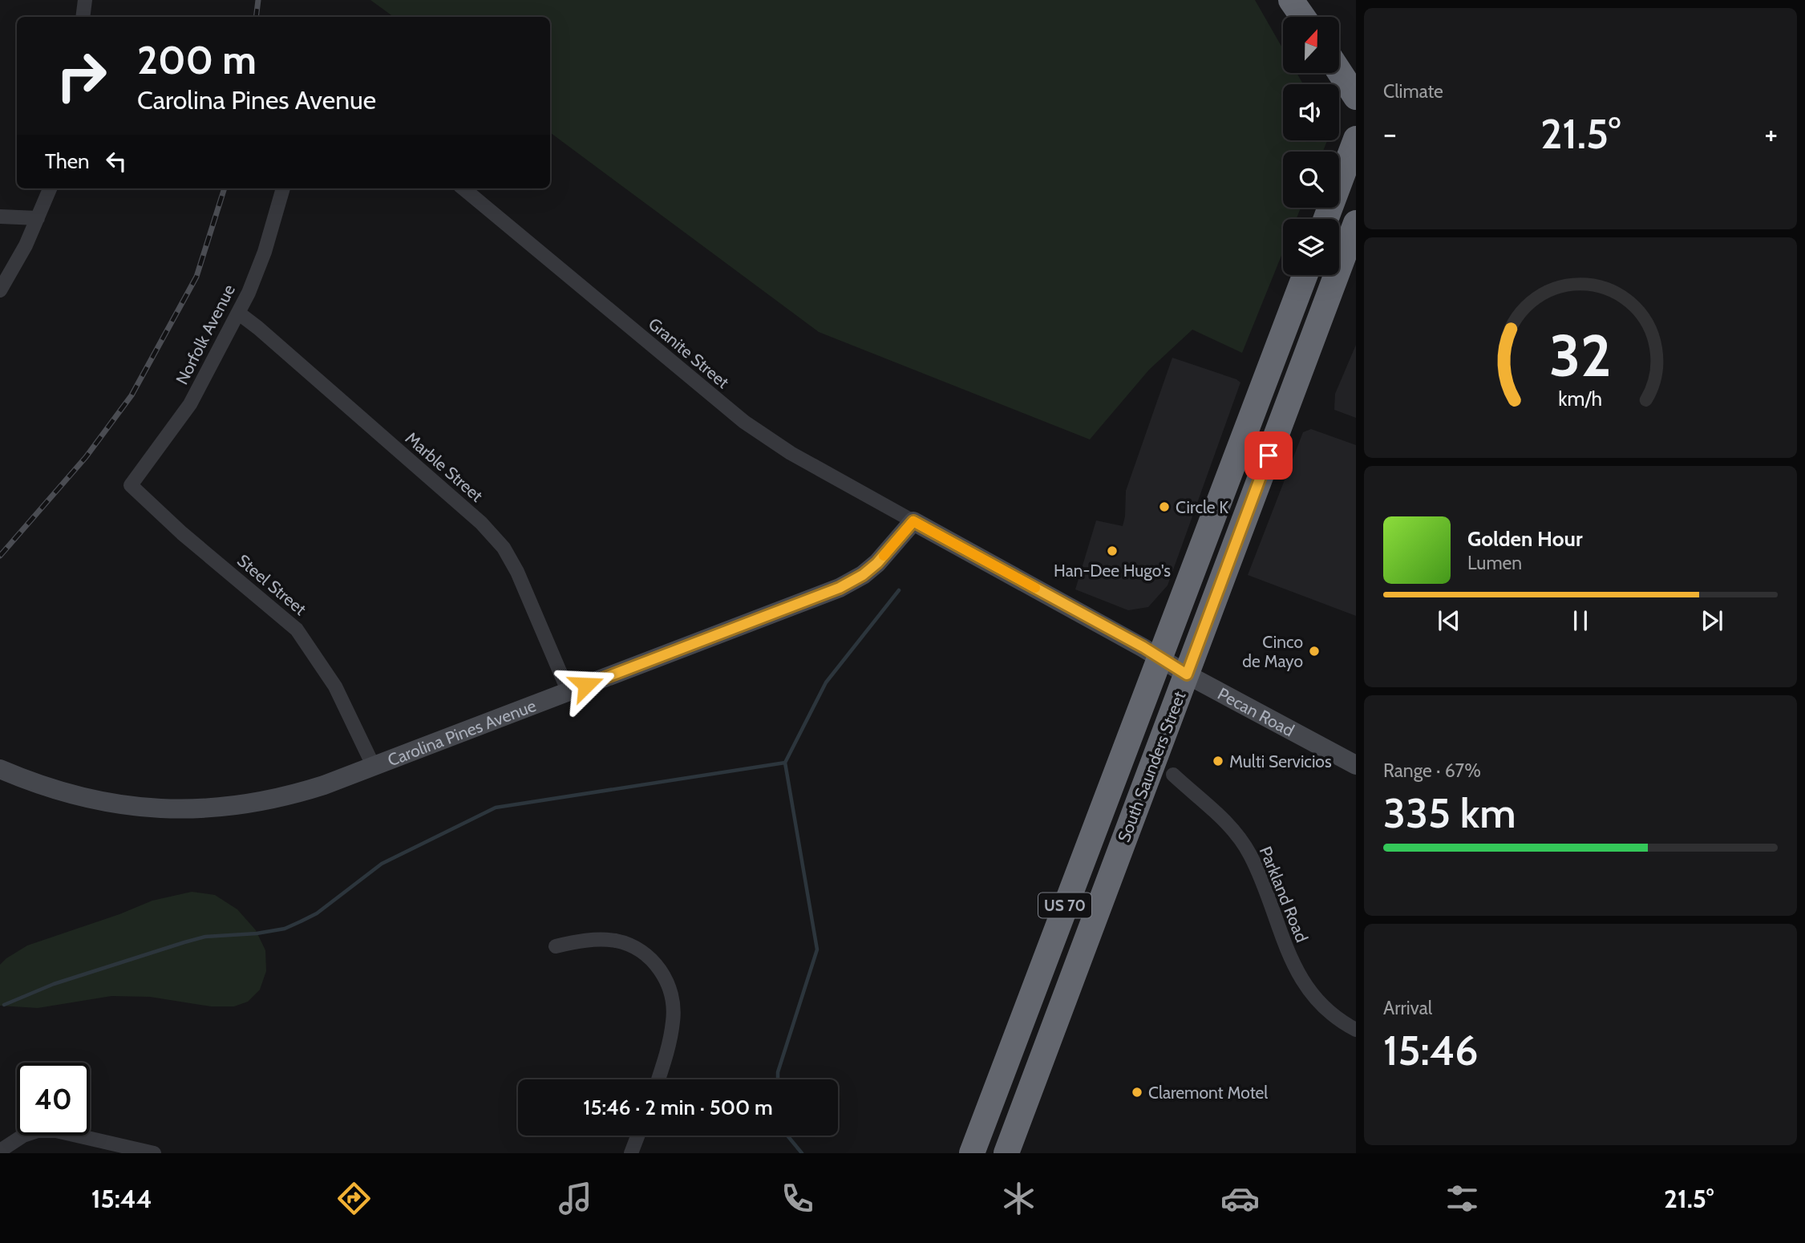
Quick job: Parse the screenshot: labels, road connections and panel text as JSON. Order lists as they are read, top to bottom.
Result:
{
  "streets": {
    "highway": ["South Saunders Street", "US 70"],
    "street": [
      "Norfolk Avenue",
      "Granite Street",
      "Marble Street",
      "Steel Street",
      "Pecan Road",
      "Carolina Pines Avenue",
      "Parkland Road"
    ]
  },
  "crossings": [
    ["Norfolk Avenue", "Marble Street"],
    ["Norfolk Avenue", "Steel Street"],
    ["Granite Street", "Carolina Pines Avenue"],
    ["Marble Street", "Carolina Pines Avenue"],
    ["Steel Street", "Carolina Pines Avenue"],
    ["Pecan Road", "South Saunders Street"]
  ],
  "places": [
    "Circle K",
    "Han-Dee Hugo's",
    "Cinco de Mayo",
    "Multi Servicios",
    "Claremont Motel"
  ],
  "north": "top",
  "page": {
    "tile": [
      "Climate",
      ["Range · 67%", "335 km"],
      ["Arrival", "15:46"]
    ],
    "turn": ["200 m", "Carolina Pines Avenue"],
    "heat": ["−", "21.5°", "+"],
    "then": "Then",
    "song": ["Golden Hour", "Lumen"],
    "limit": "40",
    "trip": "15:46 · 2 min · 500 m",
    "tabs": ["15:44", "21.5°"],
    "gauge": ["32", "km/h"]
  }
}
